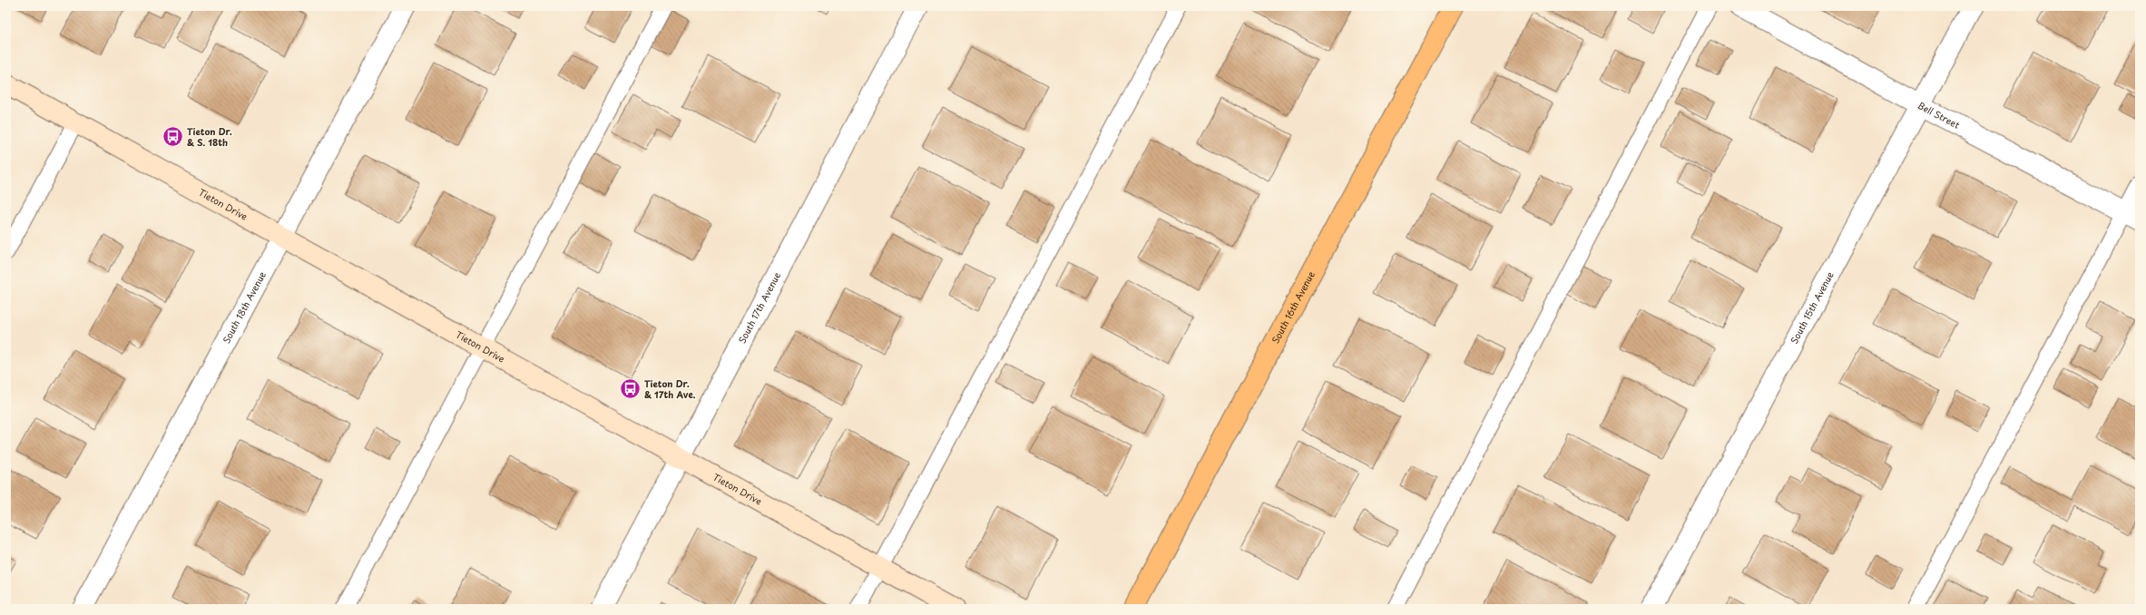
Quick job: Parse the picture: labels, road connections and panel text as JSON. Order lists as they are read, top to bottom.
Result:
{
  "streets": {
    "main road": ["Tieton Drive", "South 16th Avenue"],
    "street": [
      "Bell Street",
      "South 18th Avenue",
      "South 17th Avenue",
      "South 15th Avenue"
    ]
  },
  "crossings": [
    ["Bell Street", "South 15th Avenue"],
    ["Tieton Drive", "South 18th Avenue"],
    ["Tieton Drive", "South 17th Avenue"]
  ],
  "places": {
    "bus stop": ["Tieton Dr. & S. 18th", "Tieton Dr. & 17th Ave."]
  }
}
